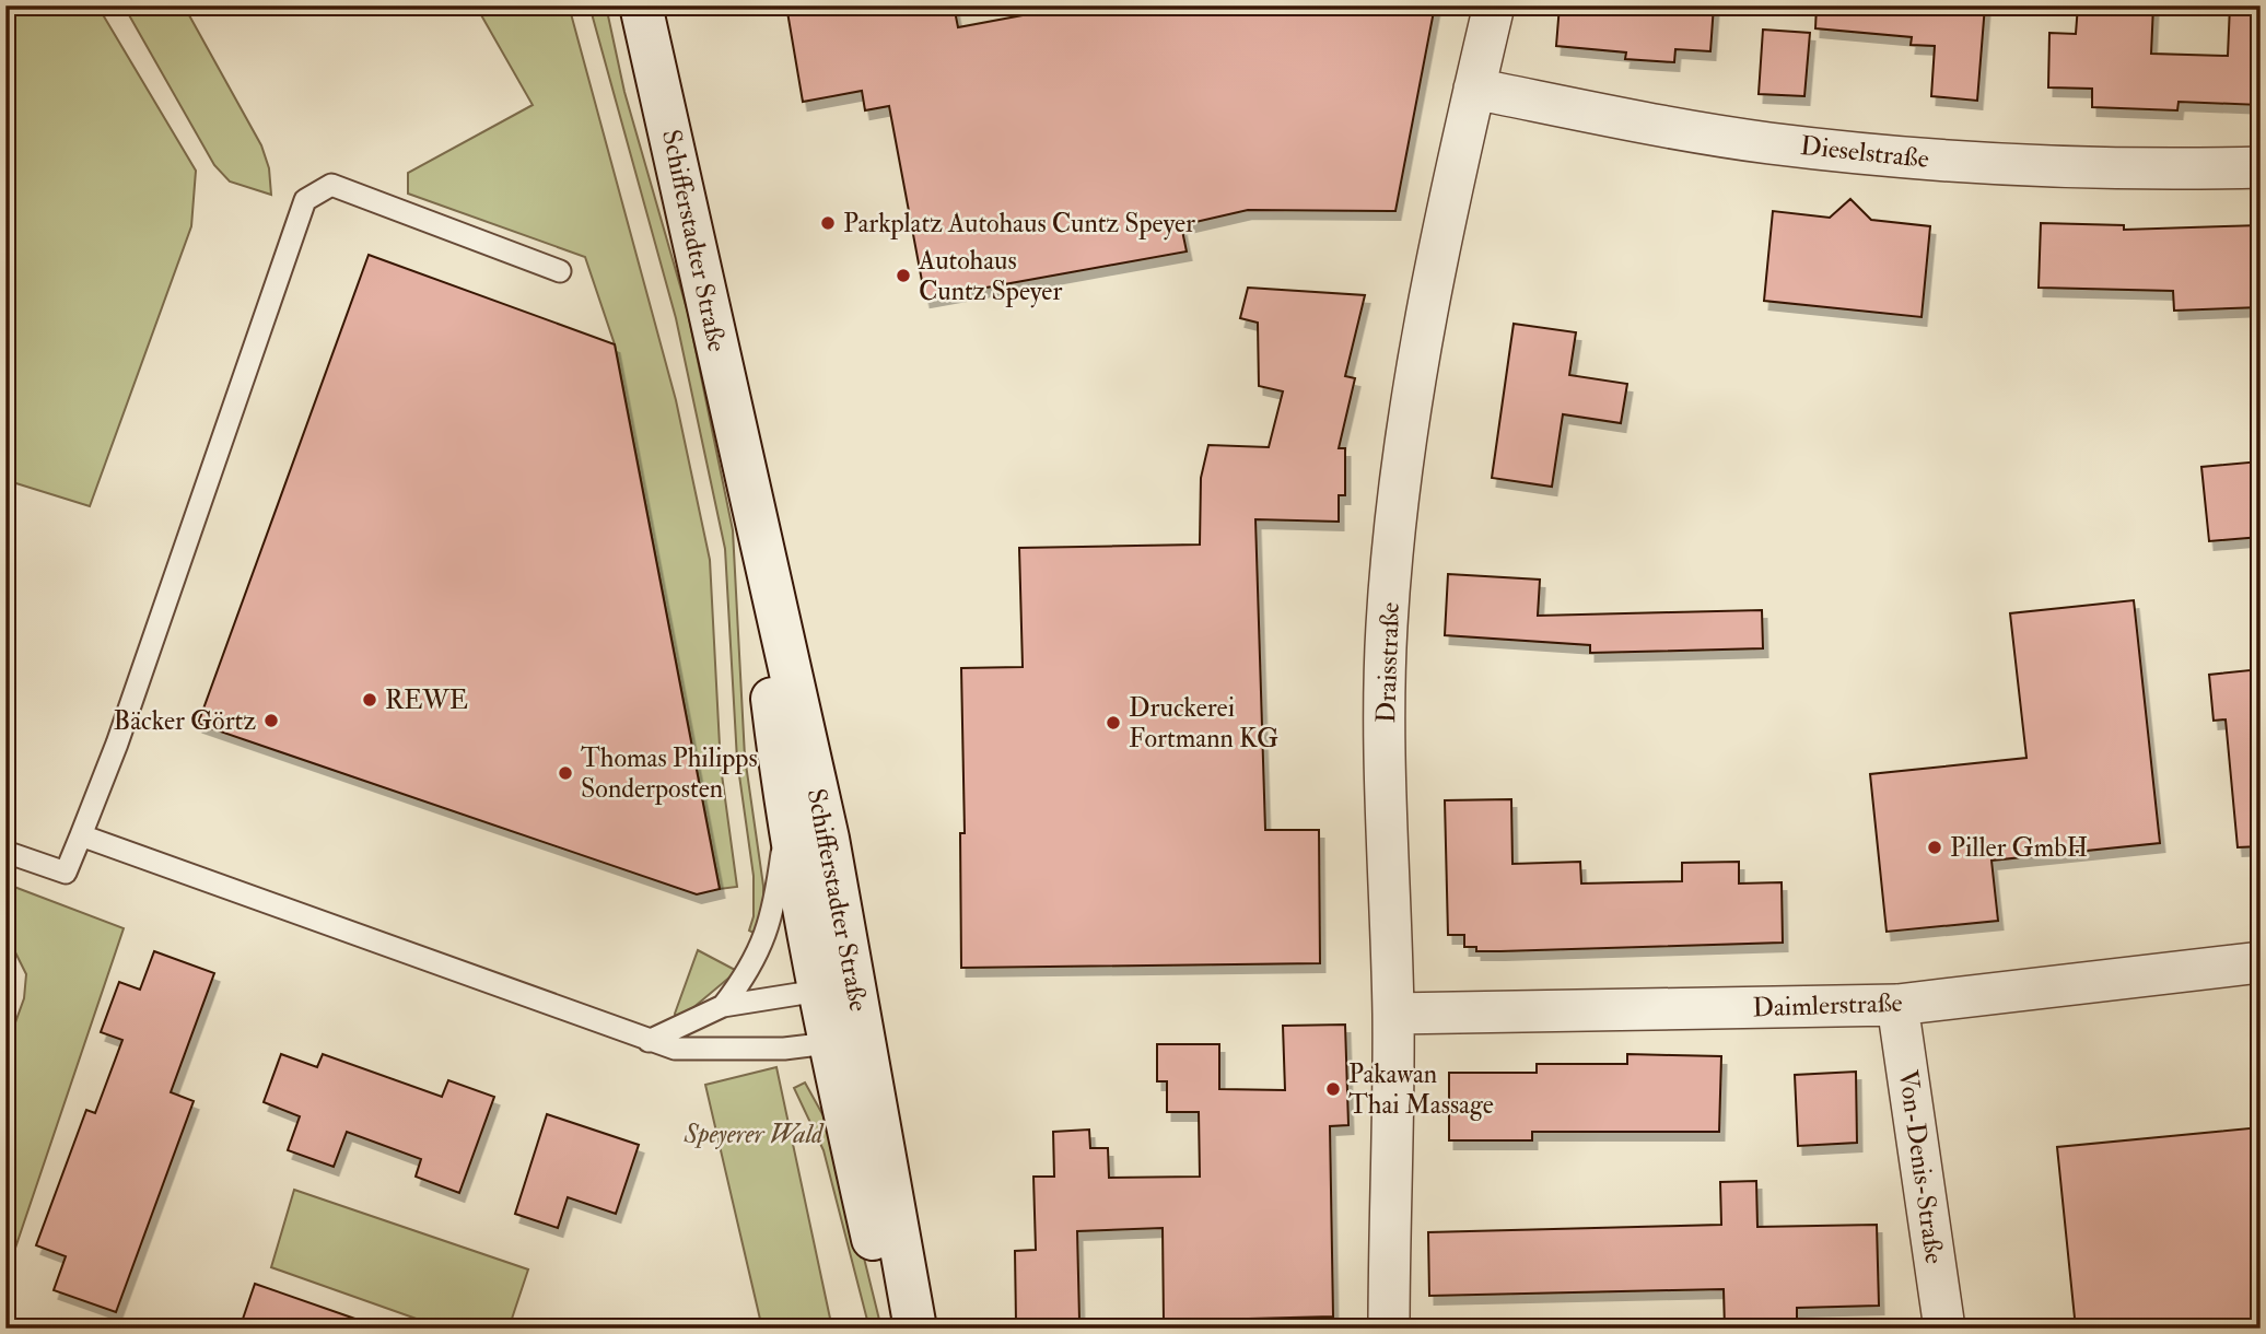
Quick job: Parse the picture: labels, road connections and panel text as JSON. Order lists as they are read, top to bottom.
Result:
{
  "streets": {
    "main road": ["Schifferstadter Straße"],
    "street": [
      "Dieselstraße",
      "Draisstraße",
      "Daimlerstraße",
      "Von-Denis-Straße"
    ]
  },
  "crossings": [
    ["Dieselstraße", "Draisstraße"],
    ["Draisstraße", "Daimlerstraße"],
    ["Daimlerstraße", "Von-Denis-Straße"]
  ],
  "parks": ["Speyerer Wald"],
  "places": [
    "Parkplatz Autohaus Cuntz Speyer",
    "Autohaus Cuntz Speyer",
    "REWE",
    "Bäcker Görtz",
    "Druckerei Fortmann KG",
    "Thomas Philipps Sonderposten",
    "Piller GmbH",
    "Pakawan Thai Massage"
  ]
}
